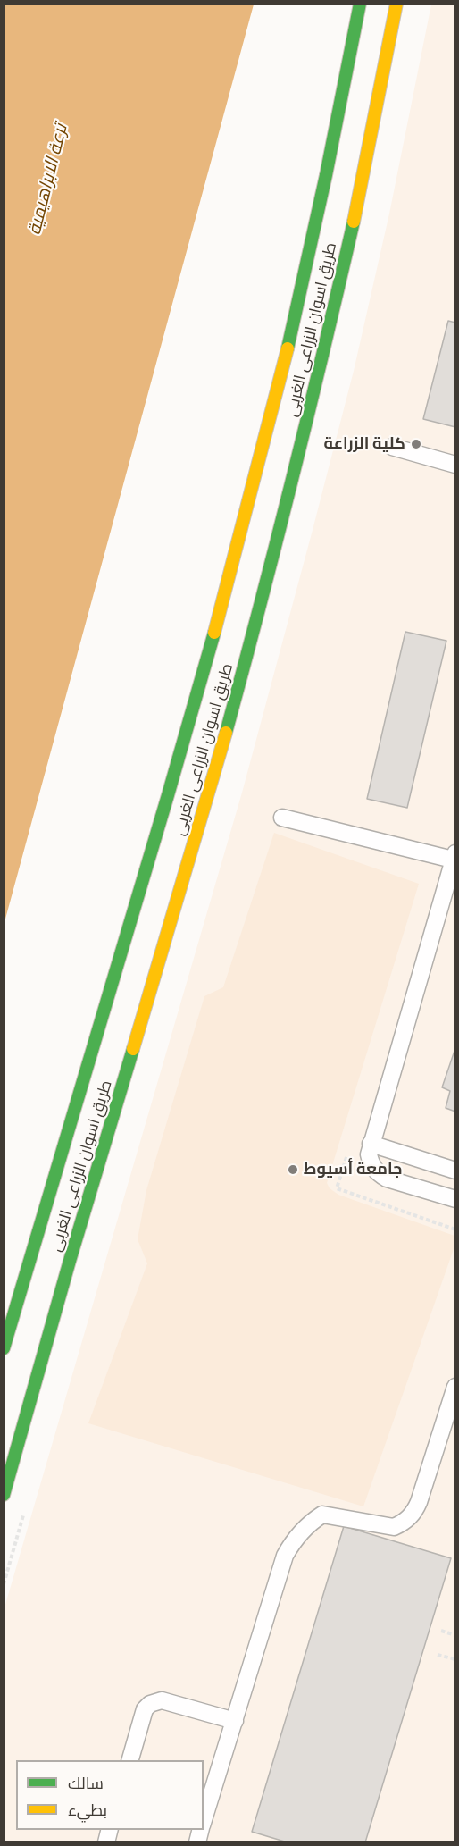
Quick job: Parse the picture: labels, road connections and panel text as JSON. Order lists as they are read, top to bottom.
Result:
{
  "streets": {
    "main road": ["طريق اسوان الزراعى الغربى"]
  },
  "water": ["ترعة الابراهيمية"],
  "places": ["كلية الزراعة", "جامعة أسيوط"],
  "legend": ["سالك", "بطيء"]
}
